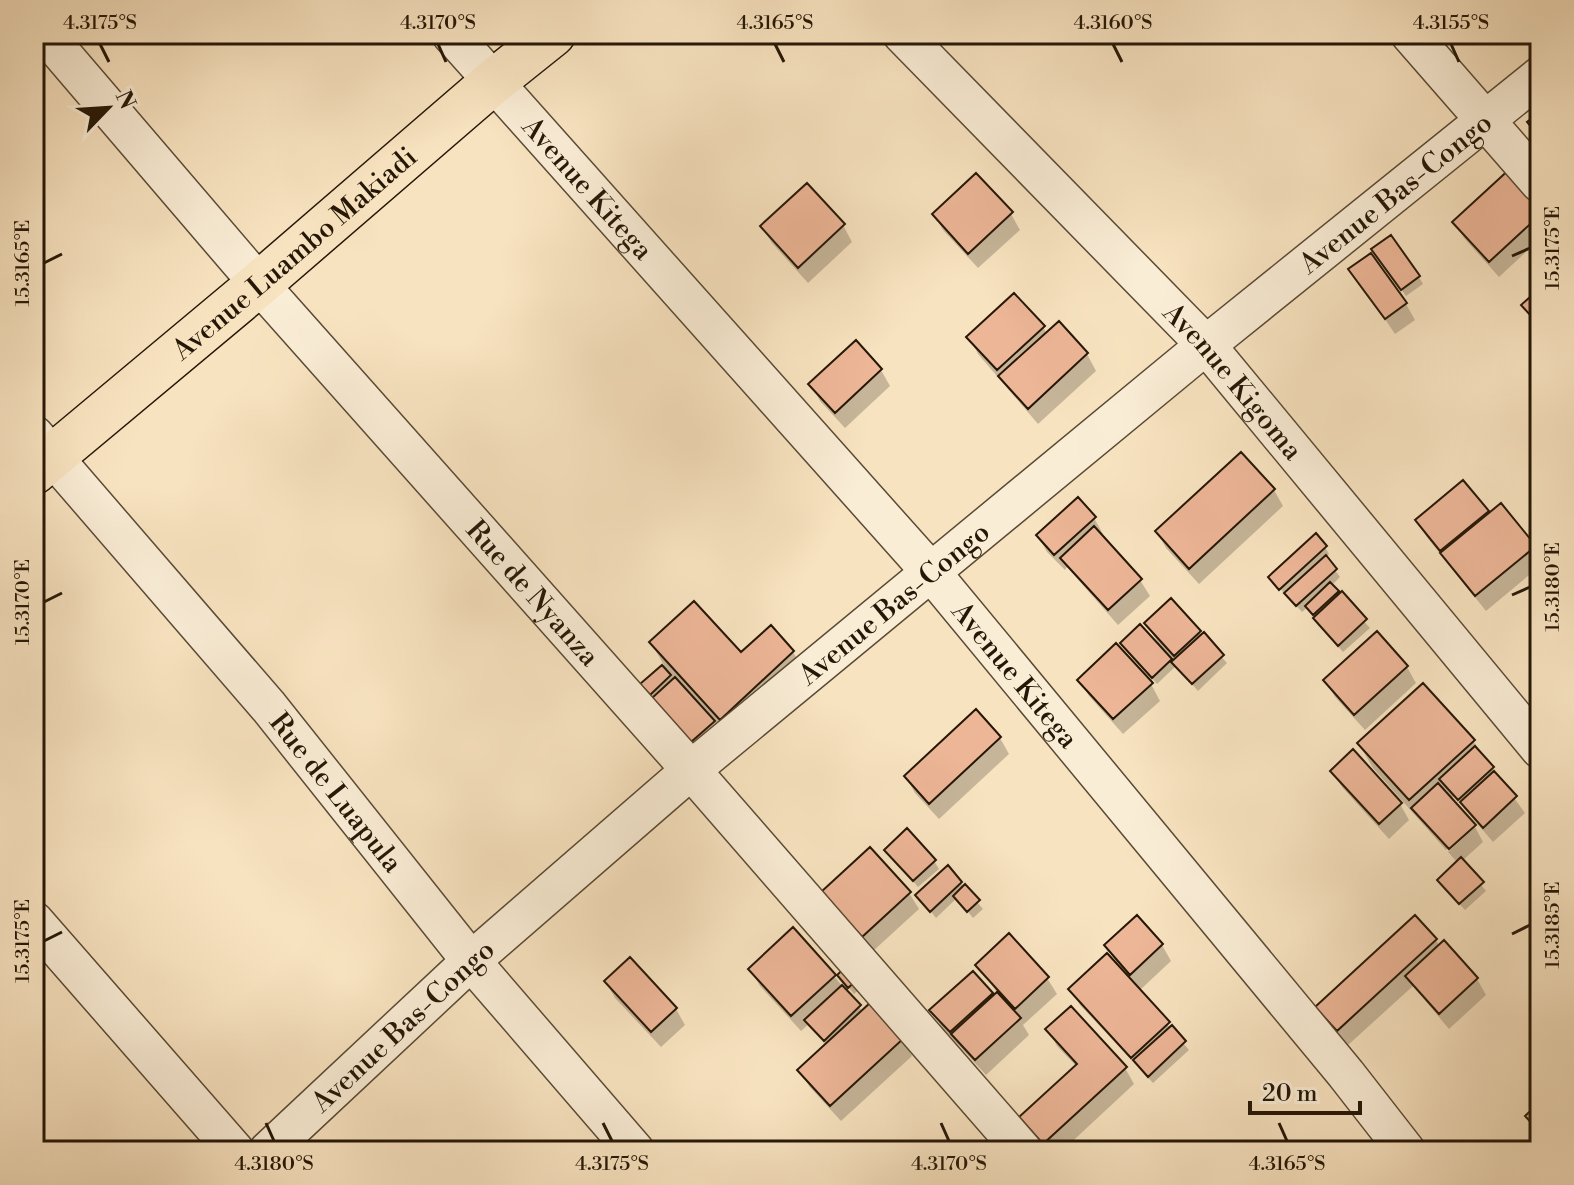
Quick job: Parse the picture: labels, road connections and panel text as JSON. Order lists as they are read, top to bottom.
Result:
{
  "streets": {
    "main road": ["Avenue Luambo Makiadi"],
    "street": [
      "Avenue Kitega",
      "Avenue Bas-Congo",
      "Avenue Kigoma",
      "Rue de Nyanza",
      "Rue de Luapula"
    ]
  },
  "crossings": [
    ["Avenue Kitega", "Avenue Bas-Congo"],
    ["Avenue Kitega", "Avenue Luambo Makiadi"],
    ["Avenue Bas-Congo", "Avenue Kigoma"],
    ["Avenue Bas-Congo", "Rue de Nyanza"],
    ["Avenue Bas-Congo", "Rue de Luapula"],
    ["Avenue Luambo Makiadi", "Rue de Nyanza"],
    ["Avenue Luambo Makiadi", "Rue de Luapula"]
  ],
  "scale_bar": "20 m",
  "north": "top right",
  "coordinates": [
    "4.3175°S",
    "4.3170°S",
    "4.3165°S",
    "4.3160°S",
    "4.3155°S",
    "15.3175°E",
    "15.3165°E",
    "15.3180°E",
    "15.3170°E",
    "15.3185°E",
    "4.3180°S"
  ]
}
